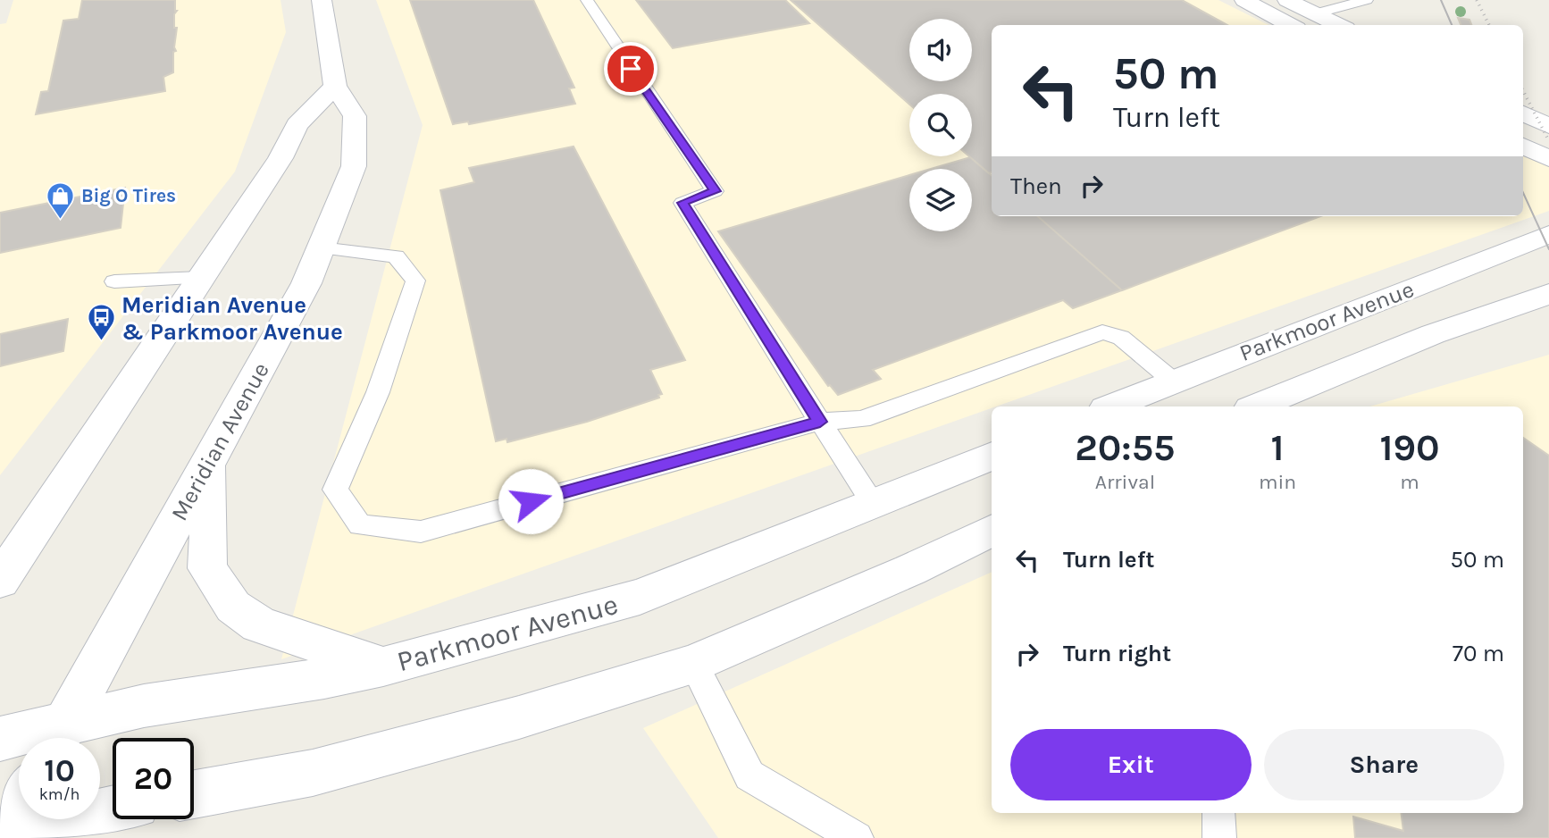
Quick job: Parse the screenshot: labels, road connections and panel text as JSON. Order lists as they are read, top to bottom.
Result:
{
  "streets": {
    "main road": ["Parkmoor Avenue", "Meridian Avenue"]
  },
  "crossings": [
    ["Parkmoor Avenue", "Meridian Avenue"]
  ],
  "places": {
    "shop": ["Big O Tires"],
    "bus stop": ["Meridian Avenue & Parkmoor Avenue"]
  },
  "page": {
    "turn": ["50 m", "Turn left"],
    "then": "Then",
    "eta": [
      "20:55",
      "Arrival",
      "1",
      "min",
      "190",
      "m"
    ],
    "list": [
      {
        "name": "Turn left",
        "value": "50 m"
      },
      {
        "name": "Turn right",
        "value": "70 m"
      }
    ],
    "buttons": ["Exit", "Share"],
    "speed": "10 km/h",
    "limit": "20"
  }
}
